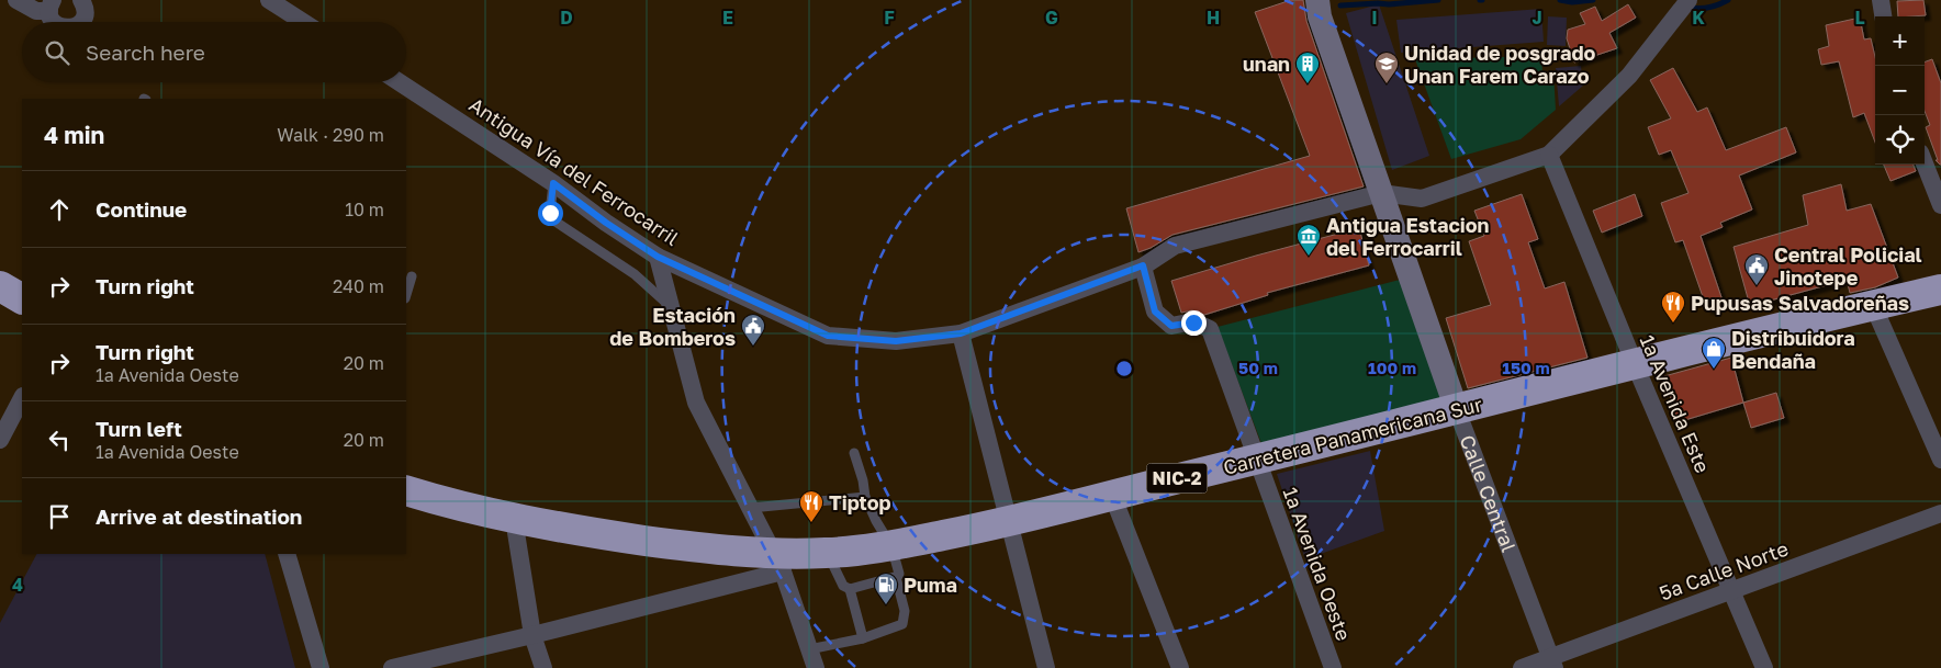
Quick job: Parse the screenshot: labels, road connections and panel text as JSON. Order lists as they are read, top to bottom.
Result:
{
  "streets": {
    "highway": ["Carretera Panamericana Sur", "NIC-2"],
    "main road": ["Calle Central"],
    "street": [
      "Antigua Vía del Ferrocarril",
      "1a Avenida Este",
      "1a Avenida Oeste",
      "5a Calle Norte"
    ]
  },
  "crossings": [
    ["Antigua Vía del Ferrocarril", "1a Avenida Este"],
    ["Antigua Vía del Ferrocarril", "Calle Central"],
    ["Antigua Vía del Ferrocarril", "1a Avenida Oeste"],
    ["1a Avenida Este", "Carretera Panamericana Sur"],
    ["1a Avenida Este", "5a Calle Norte"],
    ["Carretera Panamericana Sur", "Calle Central"],
    ["Carretera Panamericana Sur", "1a Avenida Oeste"],
    ["Calle Central", "5a Calle Norte"]
  ],
  "places": {
    "building": ["unan"],
    "school or university": ["Unidad de posgrado Unan Farem Carazo"],
    "museum": ["Antigua Estacion del Ferrocarril"],
    "public building": ["Central Policial Jinotepe", "Estación de Bomberos"],
    "restaurant": ["Pupusas Salvadoreñas", "Tiptop"],
    "shop": ["Distribuidora Bendaña"],
    "fuel station": ["Puma"]
  },
  "page": {
    "map_buttons": ["+", "−"],
    "search": "Search here",
    "heading": ["4 min", "Walk · 290 m"],
    "list": [
      ["Continue", "10 m"],
      ["Turn right", "240 m"],
      ["Turn right", "1a Avenida Oeste", "20 m"],
      ["Turn left", "1a Avenida Oeste", "20 m"],
      "Arrive at destination"
    ]
  },
  "grid": {
    "columns": [
      "D",
      "E",
      "F",
      "G",
      "H",
      "I",
      "J",
      "K",
      "L"
    ],
    "rows": ["4"]
  },
  "rings": ["50 m", "100 m", "150 m"]
}
